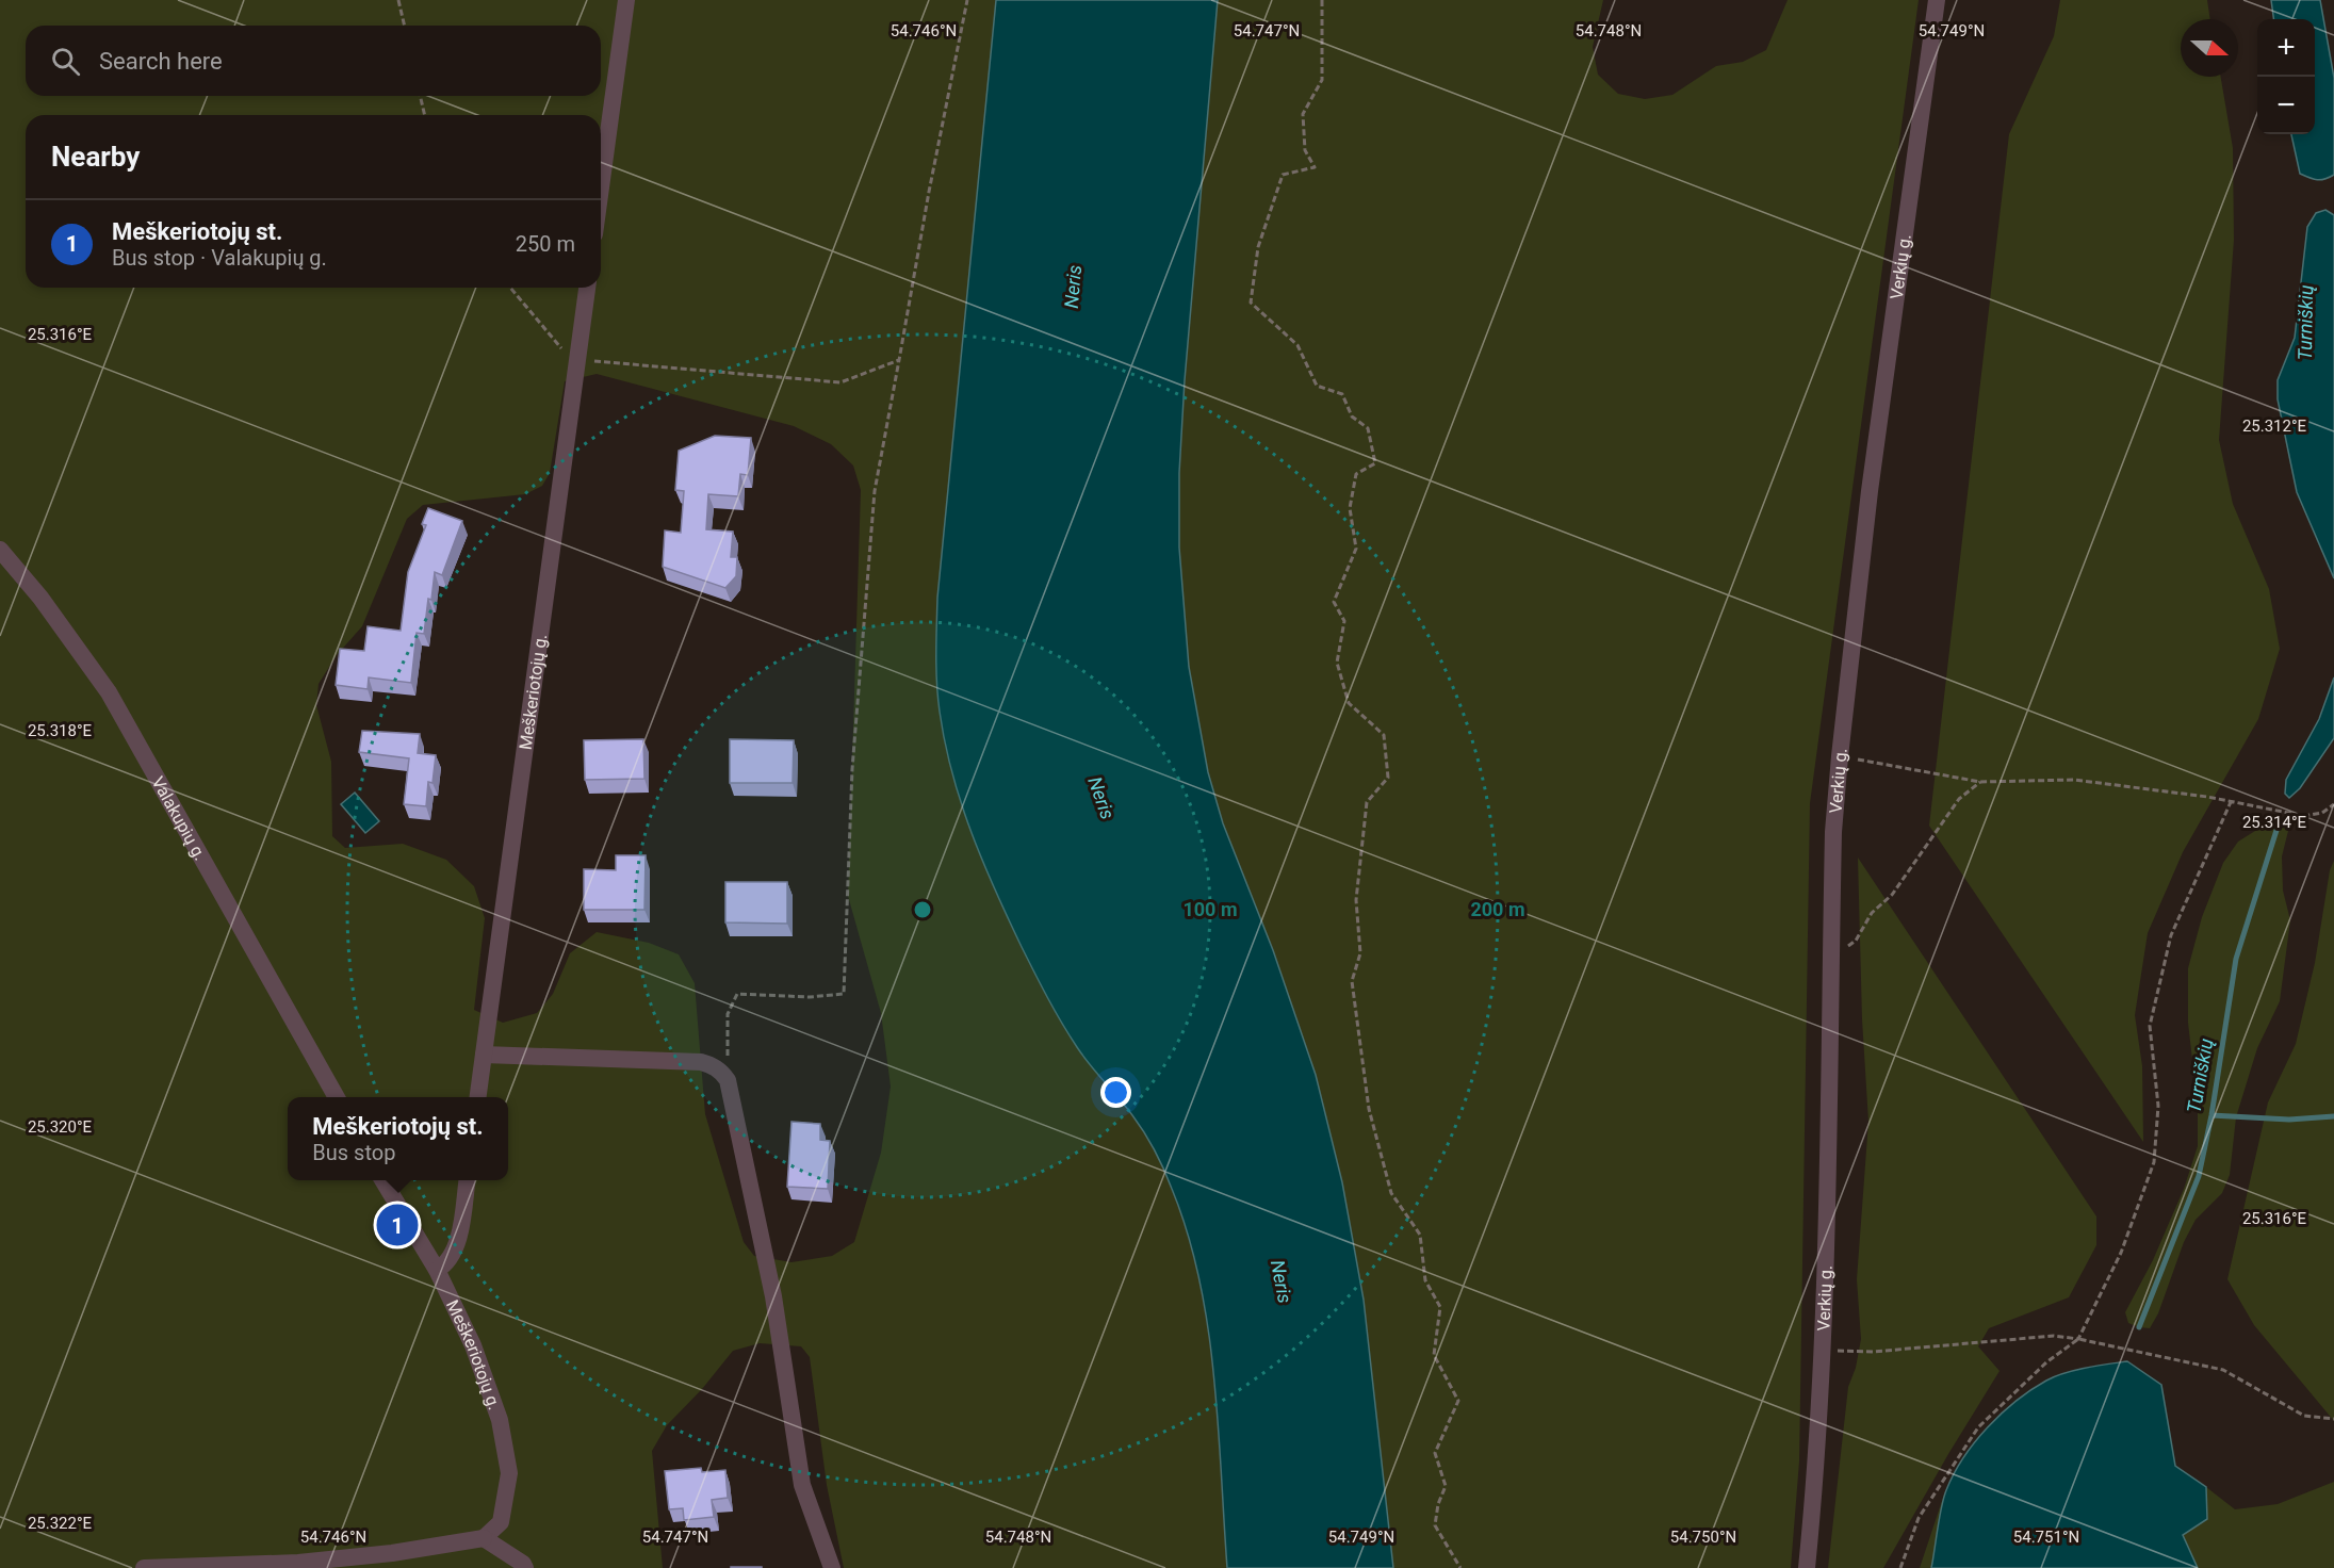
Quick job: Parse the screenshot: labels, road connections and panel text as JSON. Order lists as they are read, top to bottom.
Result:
{
  "streets": {
    "street": ["Verkių g.", "Meškeriotojų g.", "Valakupių g."]
  },
  "water": ["Neris", "Turniškių"],
  "north": "right",
  "page": {
    "map_buttons": ["+", "−"],
    "search": "Search here",
    "heading": "Nearby",
    "list": [
      {
        "mark": "1",
        "name": "Meškeriotojų st.",
        "note": "Bus stop · Valakupių g.",
        "value": "250 m"
      }
    ],
    "popup": ["Meškeriotojų st.", "Bus stop"],
    "pins": "1"
  },
  "coordinates": [
    "54.746°N",
    "54.748°N",
    "54.747°N",
    "54.749°N",
    "25.316°E",
    "25.312°E",
    "25.318°E",
    "25.314°E",
    "25.320°E",
    "25.322°E",
    "54.750°N",
    "54.751°N"
  ],
  "rings": ["100 m", "200 m"]
}
